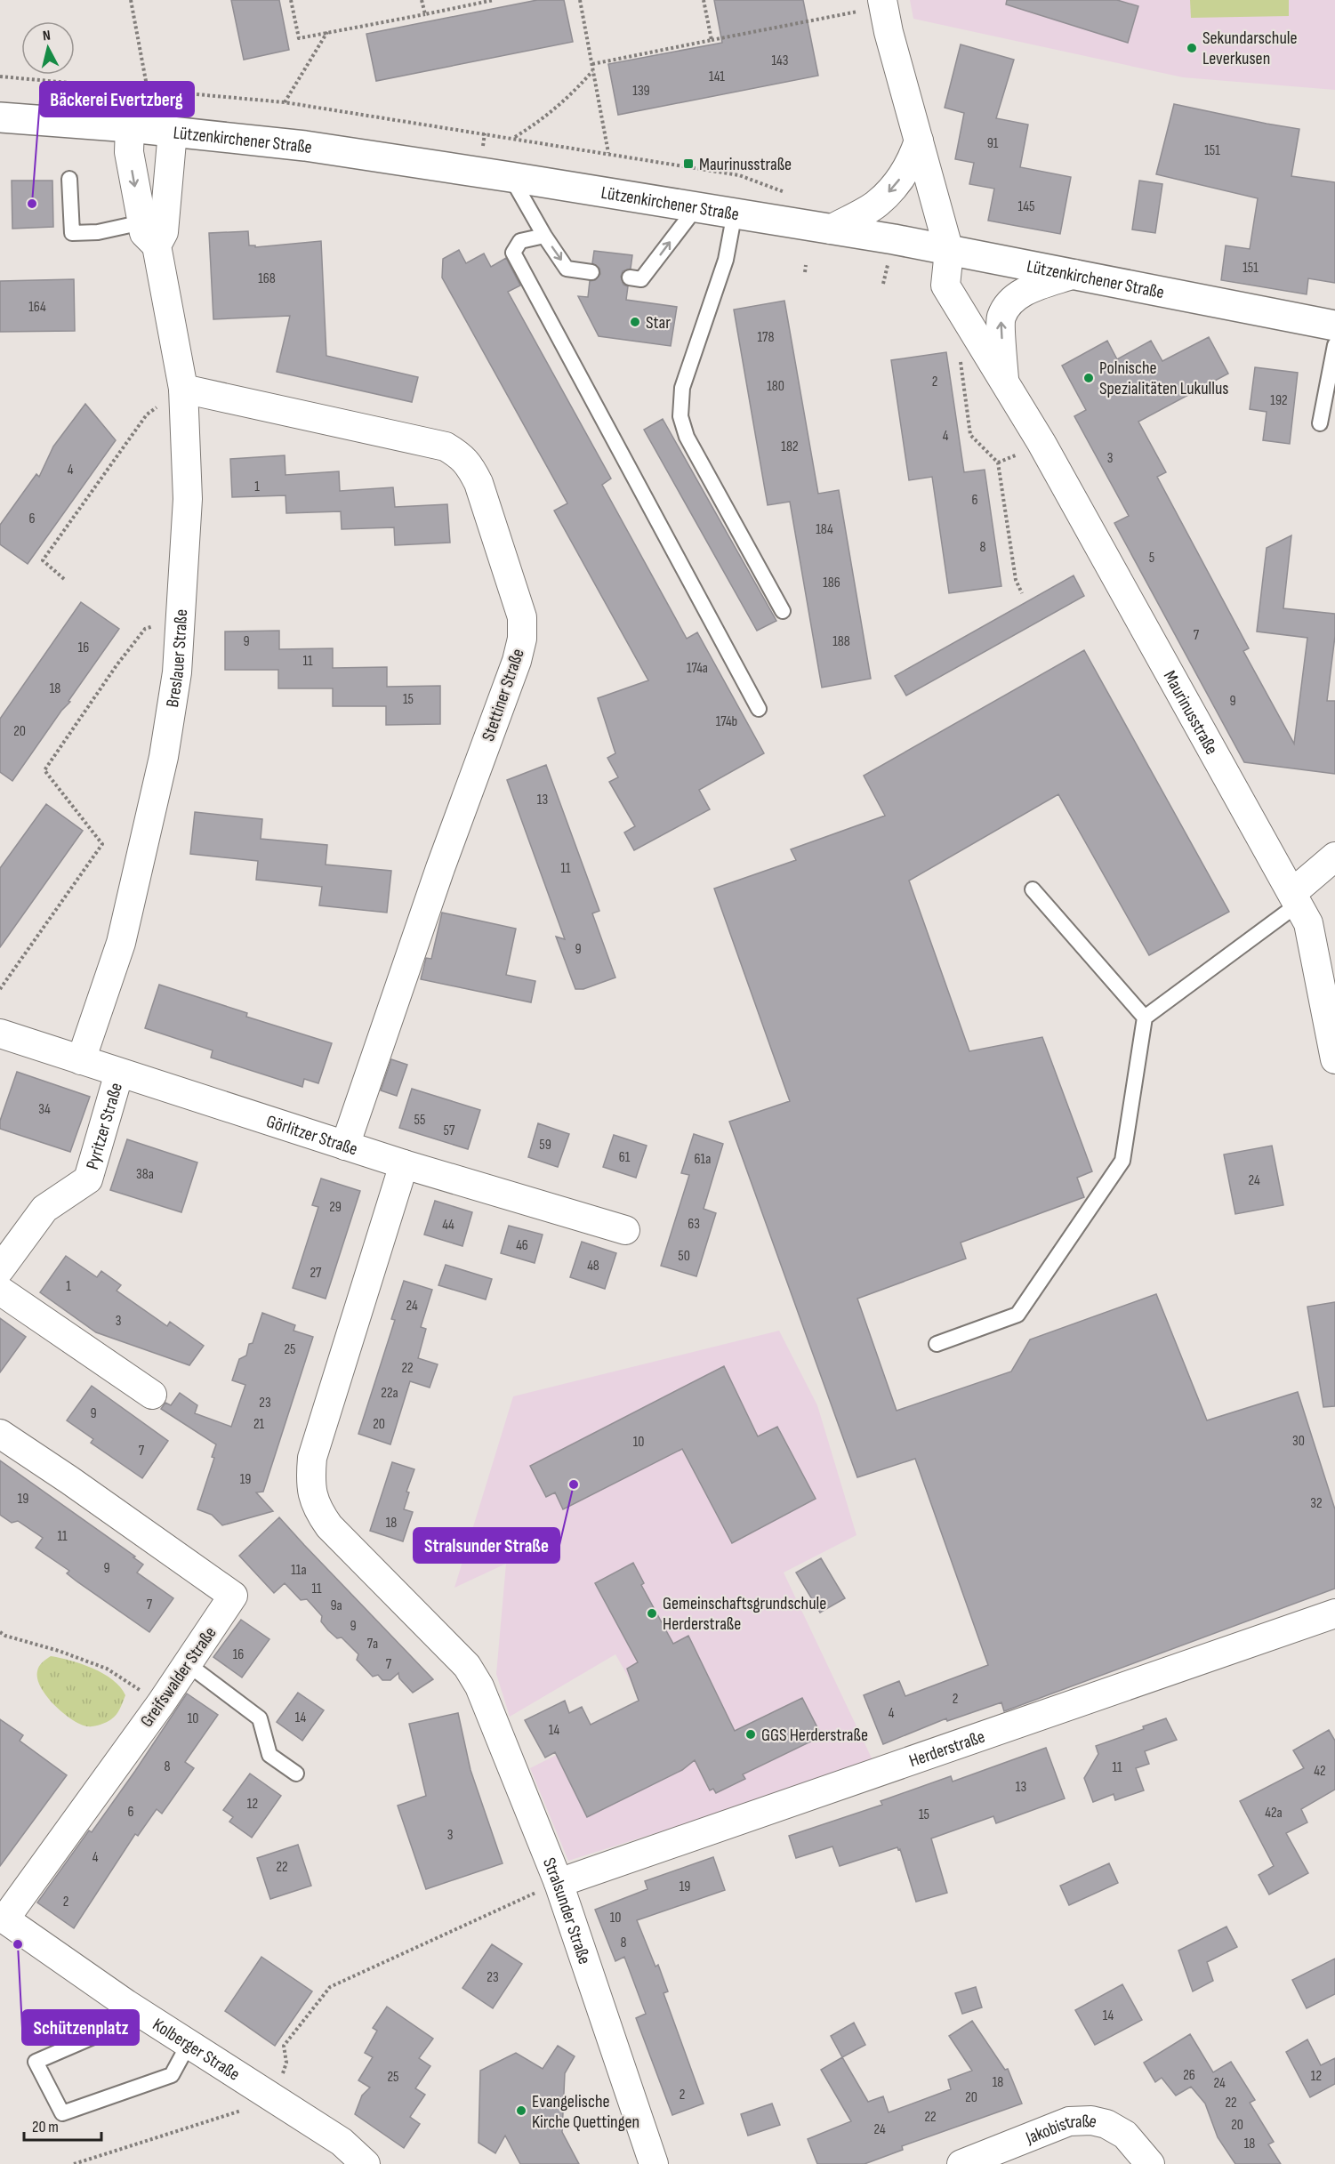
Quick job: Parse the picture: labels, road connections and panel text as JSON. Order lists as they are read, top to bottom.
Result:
{
  "streets": {
    "main road": ["Lützenkirchener Straße"],
    "street": [
      "Breslauer Straße",
      "Stettiner Straße",
      "Maurinusstraße",
      "Pyritzer Straße",
      "Görlitzer Straße",
      "Greifswalder Straße",
      "Herderstraße",
      "Stralsunder Straße",
      "Kolberger Straße",
      "Jakobistraße"
    ]
  },
  "crossings": [
    ["Lützenkirchener Straße", "Breslauer Straße"],
    ["Lützenkirchener Straße", "Maurinusstraße"],
    ["Breslauer Straße", "Stettiner Straße"],
    ["Breslauer Straße", "Görlitzer Straße"],
    ["Stettiner Straße", "Görlitzer Straße"],
    ["Pyritzer Straße", "Görlitzer Straße"],
    ["Görlitzer Straße", "Stralsunder Straße"],
    ["Greifswalder Straße", "Kolberger Straße"],
    ["Herderstraße", "Stralsunder Straße"]
  ],
  "places": {
    "other": [
      "Sekundarschule Leverkusen",
      "Bäckerei Evertzberg",
      "Star",
      "Polnische Spezialitäten Lukullus",
      "Stralsunder Straße",
      "Gemeinschaftsgrundschule Herderstraße",
      "GGS Herderstraße",
      "Schützenplatz",
      "Evangelische Kirche Quettingen"
    ],
    "transit": ["Maurinusstraße"]
  },
  "house_numbers": [
    "143",
    "141",
    "139",
    "91",
    "151",
    "145",
    "151",
    "168",
    "164",
    "178",
    "2",
    "180",
    "192",
    "4",
    "182",
    "3",
    "4",
    "1",
    "6",
    "6",
    "184",
    "8",
    "5",
    "186",
    "7",
    "9",
    "188",
    "16",
    "11",
    "174a",
    "18",
    "15",
    "9",
    "174b",
    "20",
    "13",
    "11",
    "9",
    "34",
    "55",
    "57",
    "59",
    "61",
    "61a",
    "38a",
    "24",
    "29",
    "63",
    "44",
    "46",
    "50",
    "48",
    "27",
    "1",
    "24",
    "3",
    "25",
    "22",
    "22a",
    "23",
    "9",
    "21",
    "20",
    "30",
    "10",
    "7",
    "19",
    "19",
    "32",
    "18",
    "11",
    "9",
    "11a",
    "11",
    "7",
    "9a",
    "9",
    "7a",
    "16",
    "7",
    "2",
    "4",
    "14",
    "10",
    "14",
    "8",
    "11",
    "42",
    "13",
    "12",
    "6",
    "42a",
    "15",
    "3",
    "4",
    "22",
    "19",
    "2",
    "10",
    "8",
    "23",
    "14",
    "26",
    "12",
    "25",
    "18",
    "24",
    "2",
    "20",
    "22",
    "22",
    "20",
    "24",
    "18"
  ],
  "scale_bar": "20 m",
  "north": "top"
}
